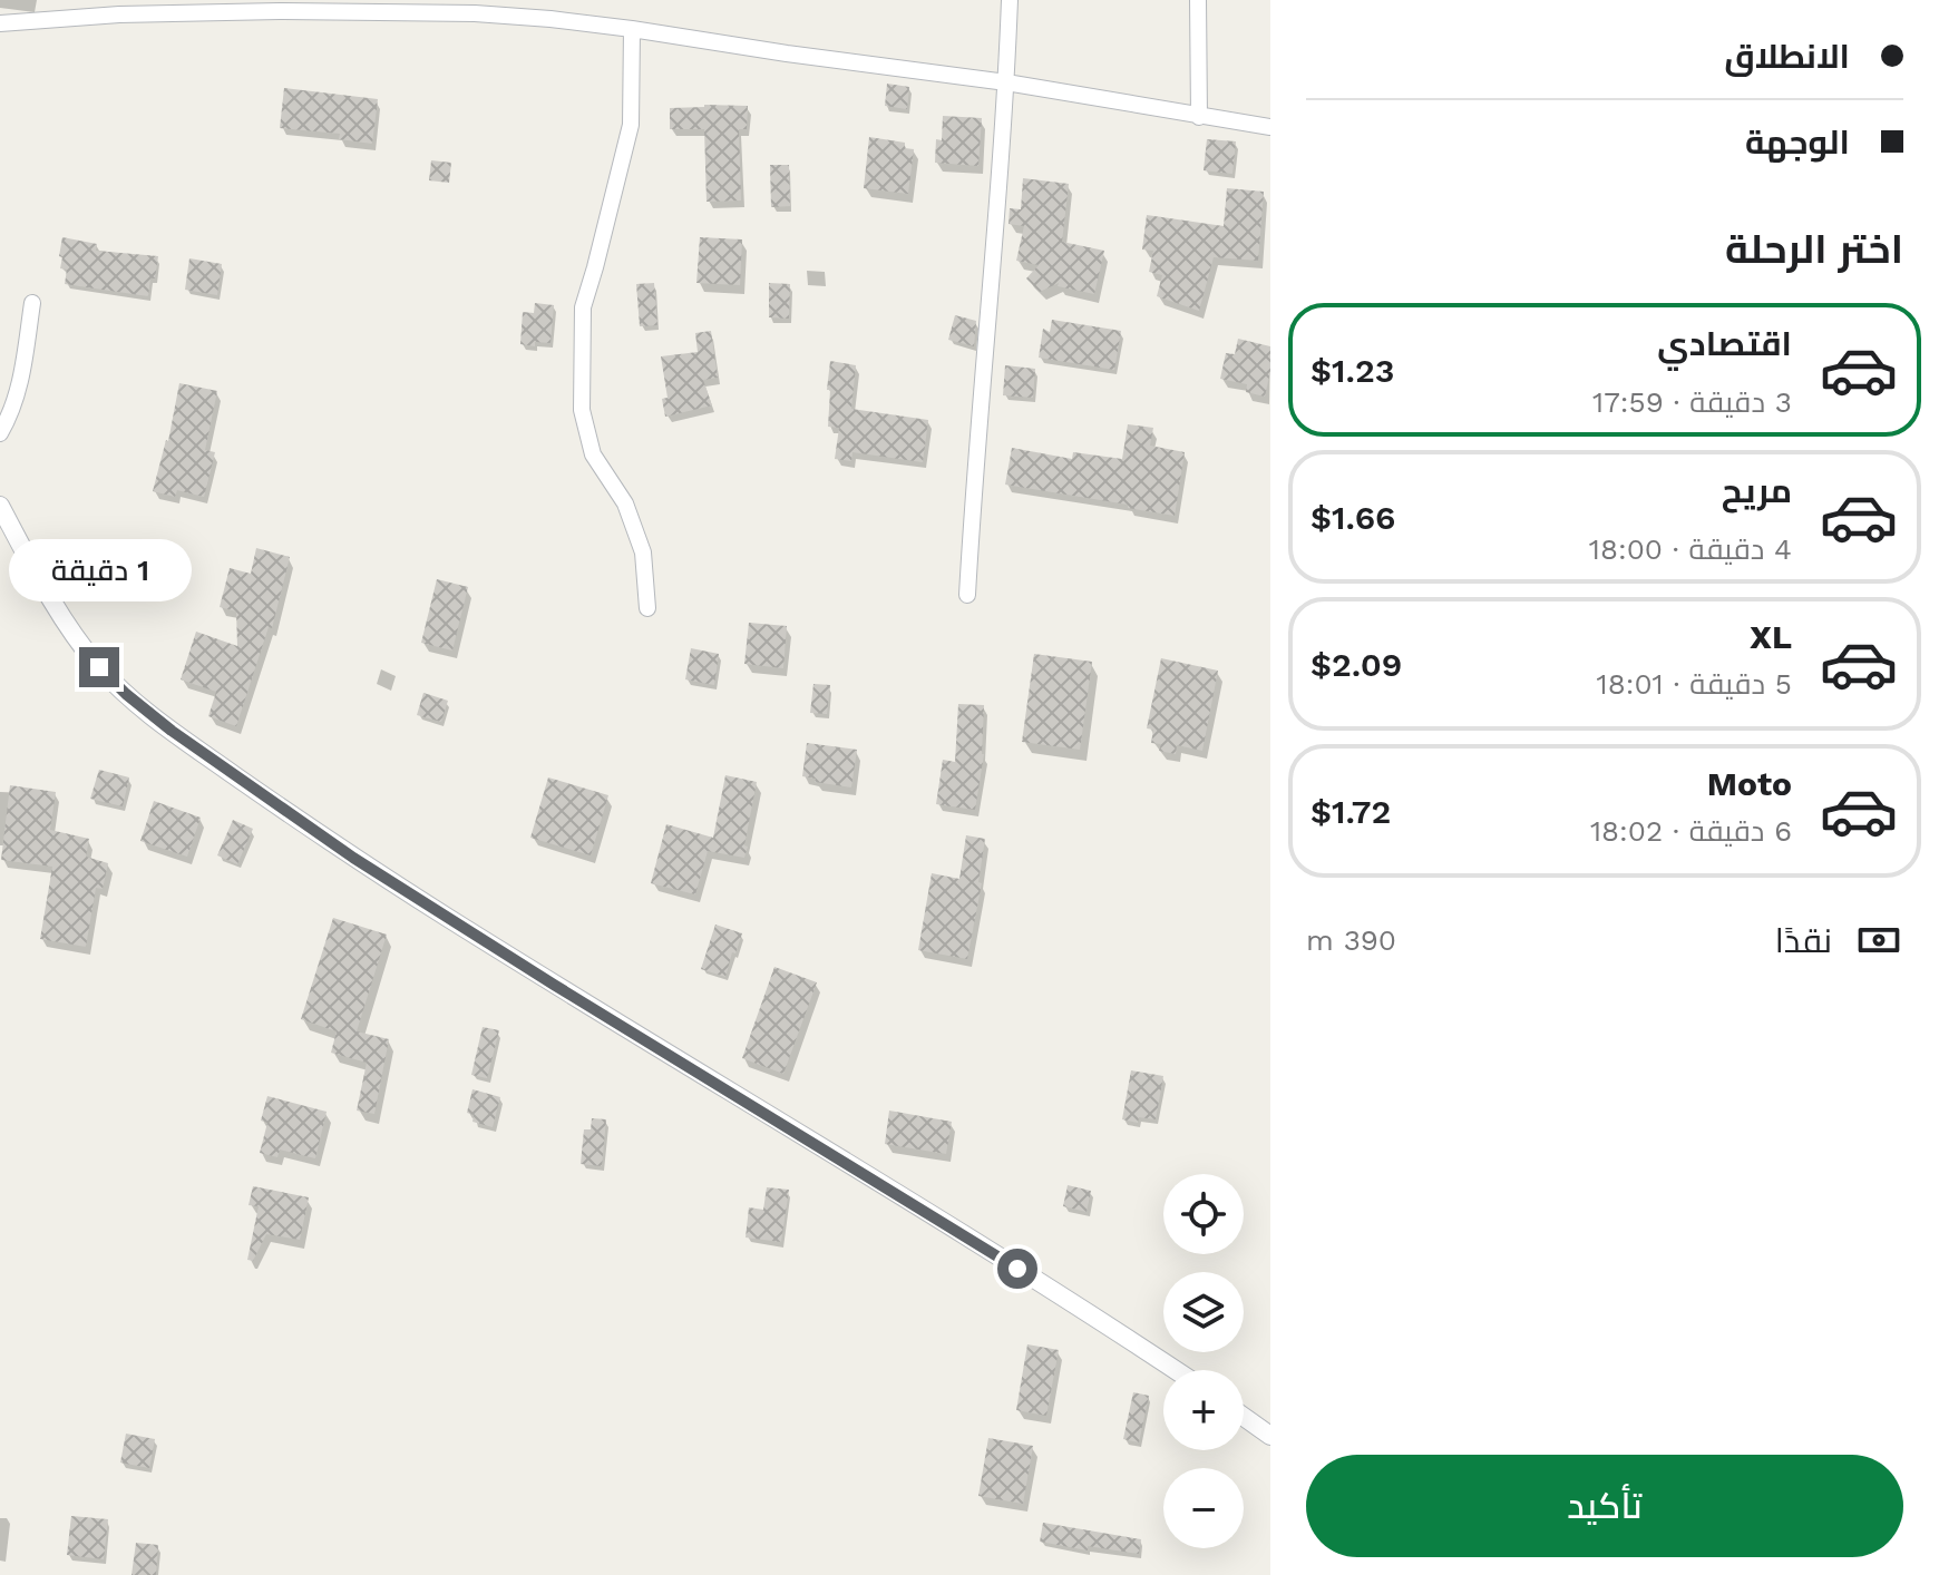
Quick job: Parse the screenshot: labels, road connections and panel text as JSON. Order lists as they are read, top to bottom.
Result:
{
  "page": {
    "banner": ["الانطلاق", "الوجهة"],
    "heading": "اختر الرحلة",
    "list": [
      {
        "name": "اقتصادي",
        "note": "3 دقيقة · 17:59",
        "value": "$1.23"
      },
      {
        "name": "مريح",
        "note": "4 دقيقة · 18:00",
        "value": "$1.66"
      },
      {
        "name": "XL",
        "note": "5 دقيقة · 18:01",
        "value": "$2.09"
      },
      {
        "name": "Moto",
        "note": "6 دقيقة · 18:02",
        "value": "$1.72"
      }
    ],
    "bubble": "1 دقيقة",
    "pay": ["نقدًا", "390 m"],
    "map_buttons": ["+", "−"],
    "buttons": "تأكيد"
  }
}
